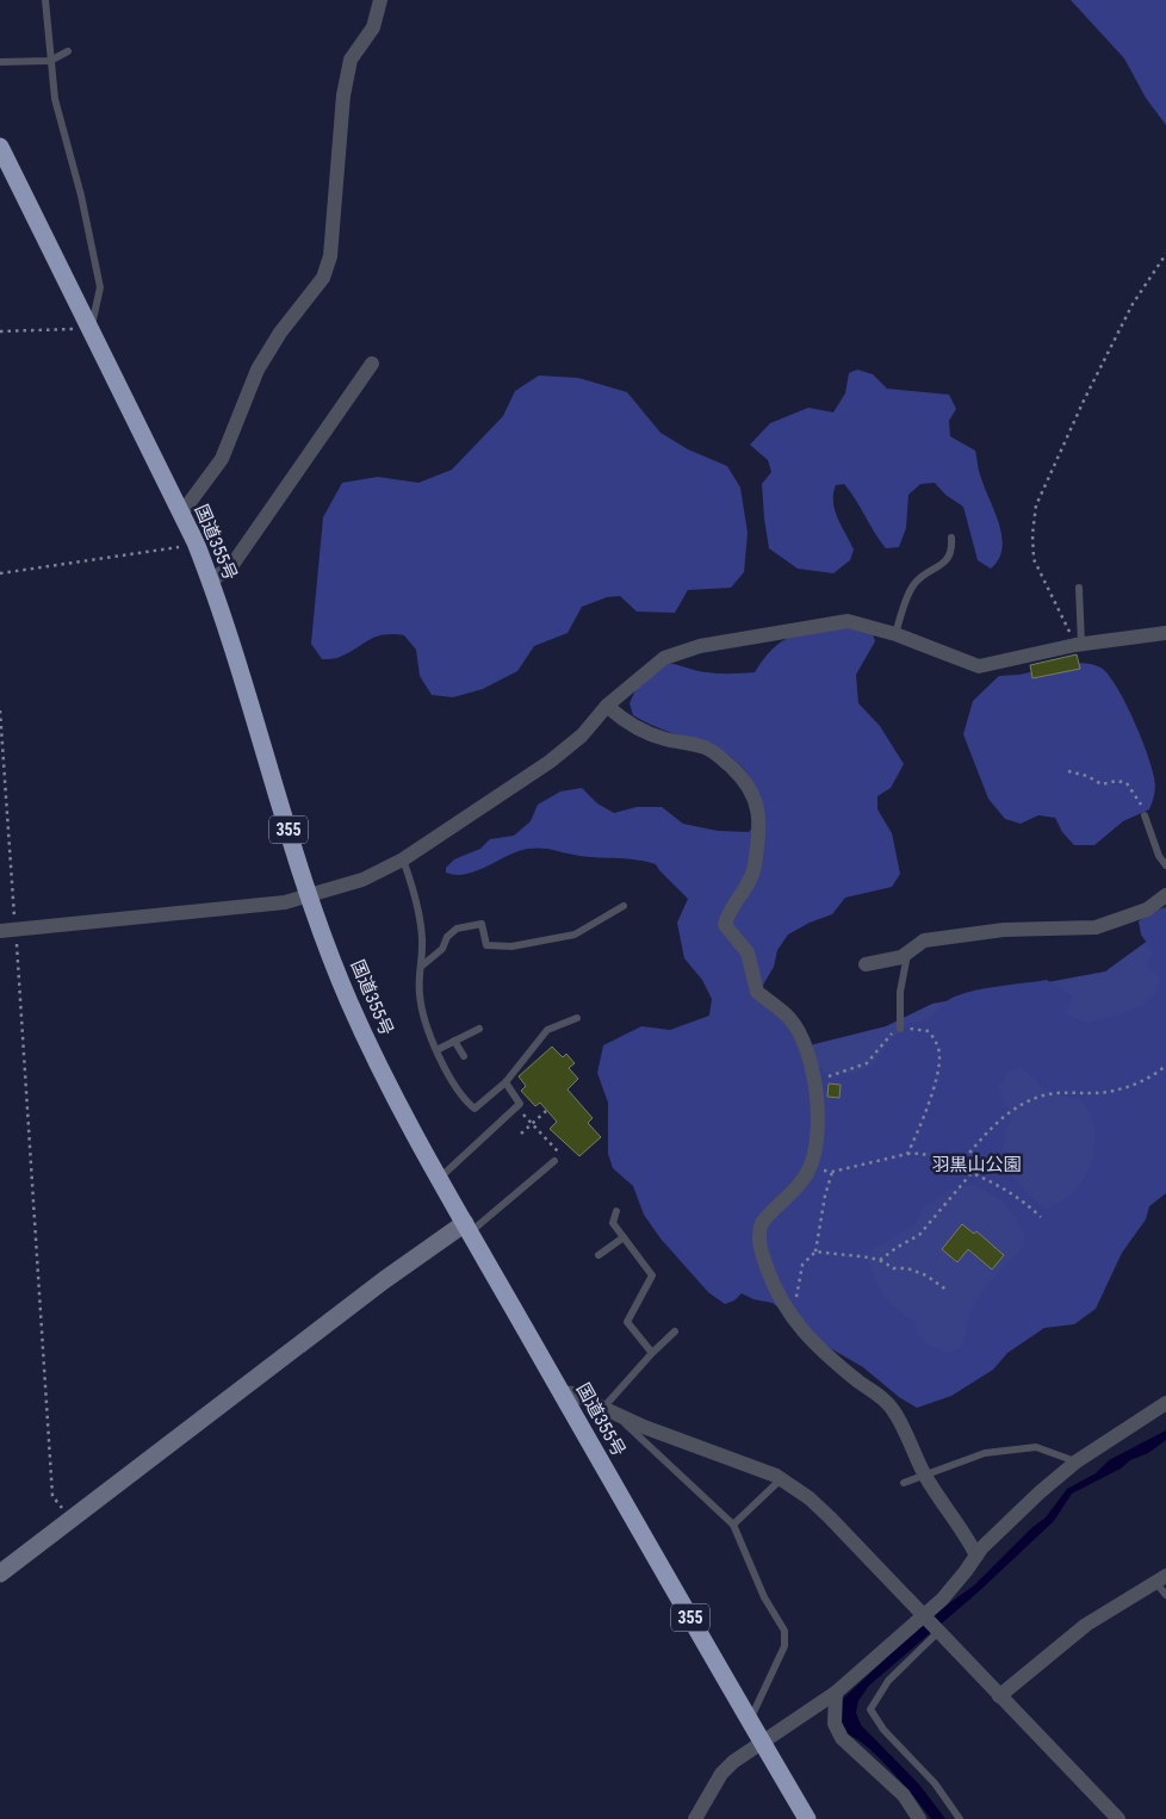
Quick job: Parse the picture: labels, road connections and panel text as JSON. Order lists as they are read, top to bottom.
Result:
{
  "streets": {
    "highway": ["国道355号", "355"]
  },
  "parks": ["羽黒山公園"]
}
